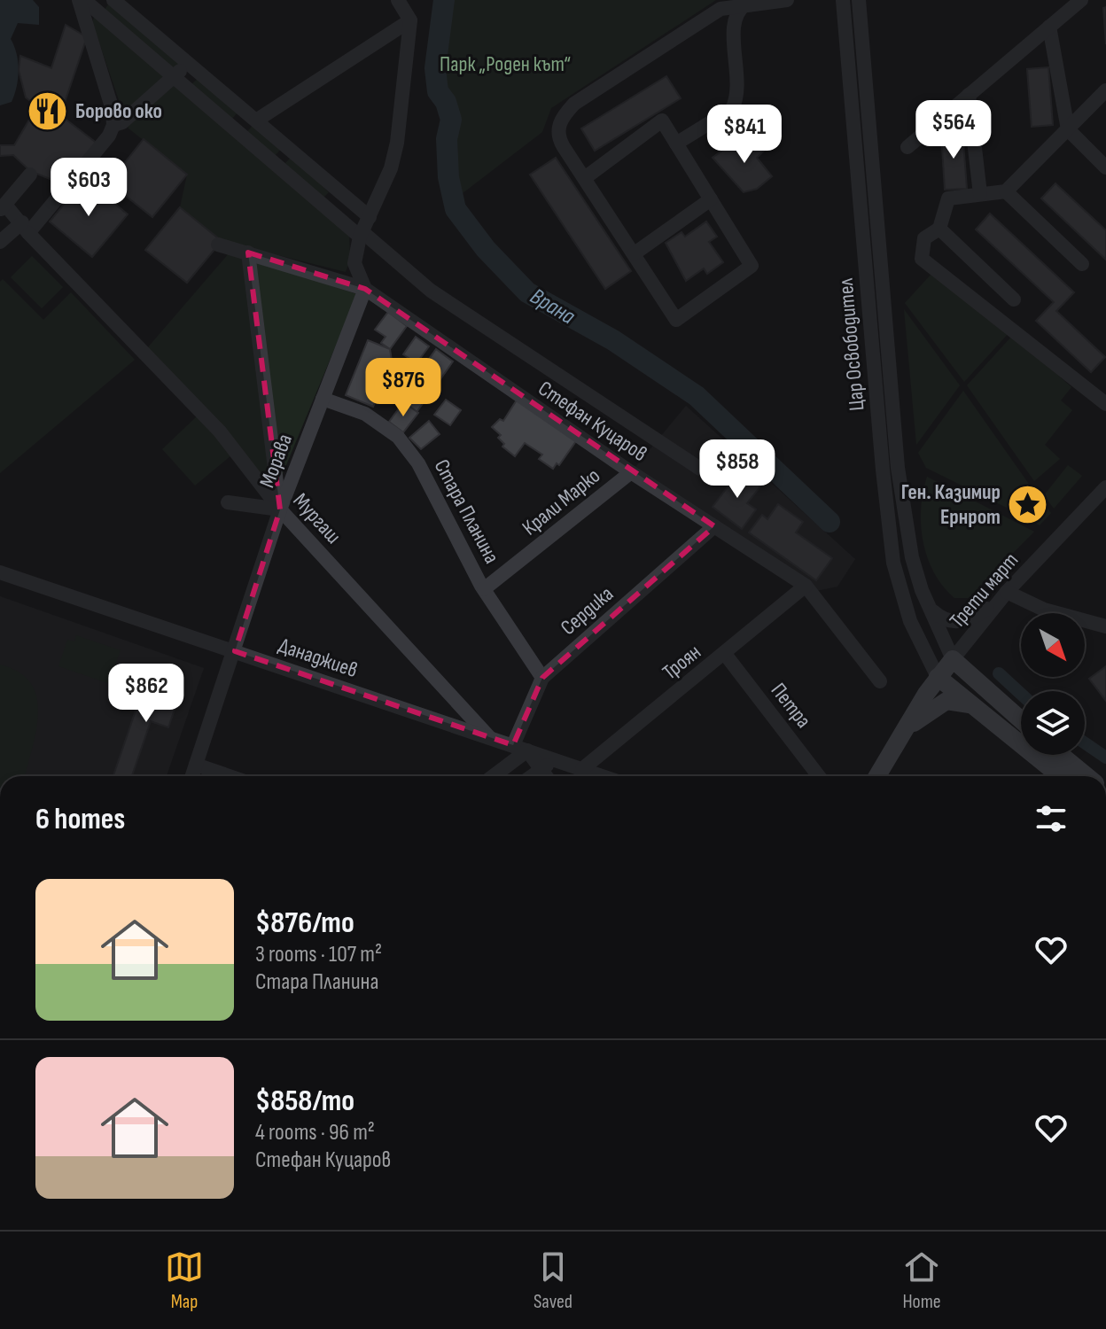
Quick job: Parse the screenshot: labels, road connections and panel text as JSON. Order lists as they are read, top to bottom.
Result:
{
  "streets": {
    "street": [
      "Цар Освободител",
      "Стефан Куцаров",
      "Морава",
      "Крали Марко",
      "Стара Планина",
      "Мургаш",
      "Трети март",
      "Сердика",
      "Данаджиев",
      "Троян",
      "Петра"
    ]
  },
  "crossings": [
    ["Цар Освободител", "Трети март"],
    ["Стефан Куцаров", "Морава"],
    ["Стефан Куцаров", "Крали Марко"],
    ["Стефан Куцаров", "Сердика"],
    ["Стефан Куцаров", "Троян"],
    ["Морава", "Стара Планина"],
    ["Морава", "Мургаш"],
    ["Морава", "Данаджиев"],
    ["Крали Марко", "Стара Планина"],
    ["Стара Планина", "Сердика"],
    ["Мургаш", "Данаджиев"],
    ["Сердика", "Данаджиев"],
    ["Данаджиев", "Троян"],
    ["Троян", "Петра"]
  ],
  "water": ["Врана"],
  "parks": ["Парк „Роден кът“"],
  "places": {
    "restaurant": ["Борово око"],
    "place": ["Ген. Казимир Ернрот"]
  },
  "north": "bottom right",
  "page": {
    "price": [
      "$564",
      "$841",
      "$603",
      "$876",
      "$858",
      "$862"
    ],
    "heading": "6 homes",
    "list": [
      {
        "name": "$876/mo",
        "note": "3 rooms · 107 m² · Стара Планина"
      },
      {
        "name": "$858/mo",
        "note": "4 rooms · 96 m² · Стефан Куцаров"
      }
    ],
    "tabs": ["Map", "Saved", "Home"]
  }
}
